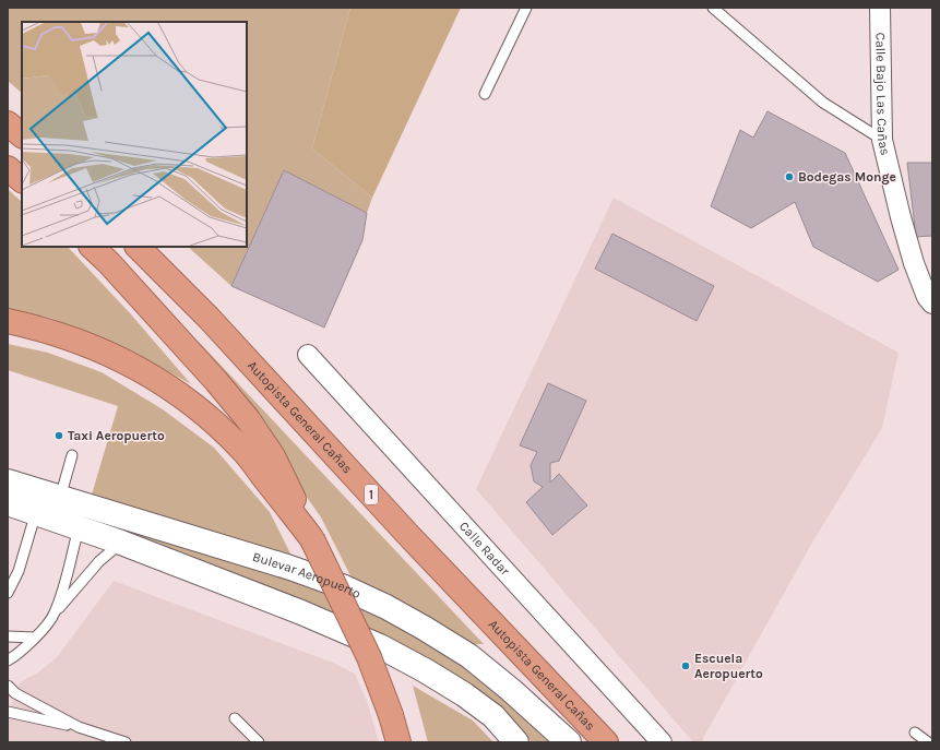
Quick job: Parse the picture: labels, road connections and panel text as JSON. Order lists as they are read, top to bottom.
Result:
{
  "streets": {
    "highway": ["Autopista General Cañas", "1"],
    "street": ["Calle Bajo Las Cañas", "Calle Radar", "Bulevar Aeropuerto"]
  },
  "places": ["Bodegas Monge", "Taxi Aeropuerto", "Escuela Aeropuerto"]
}
